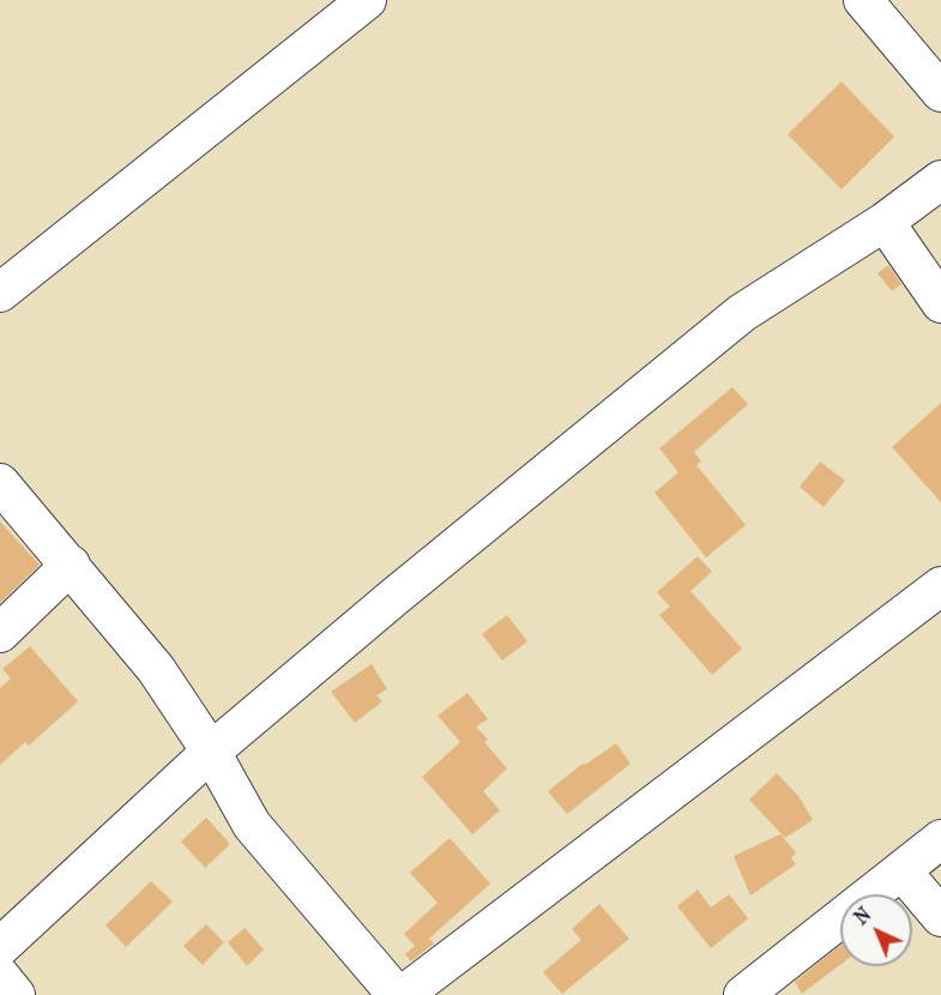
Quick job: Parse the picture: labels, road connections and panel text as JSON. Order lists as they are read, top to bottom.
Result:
{
  "north": "top left"
}
